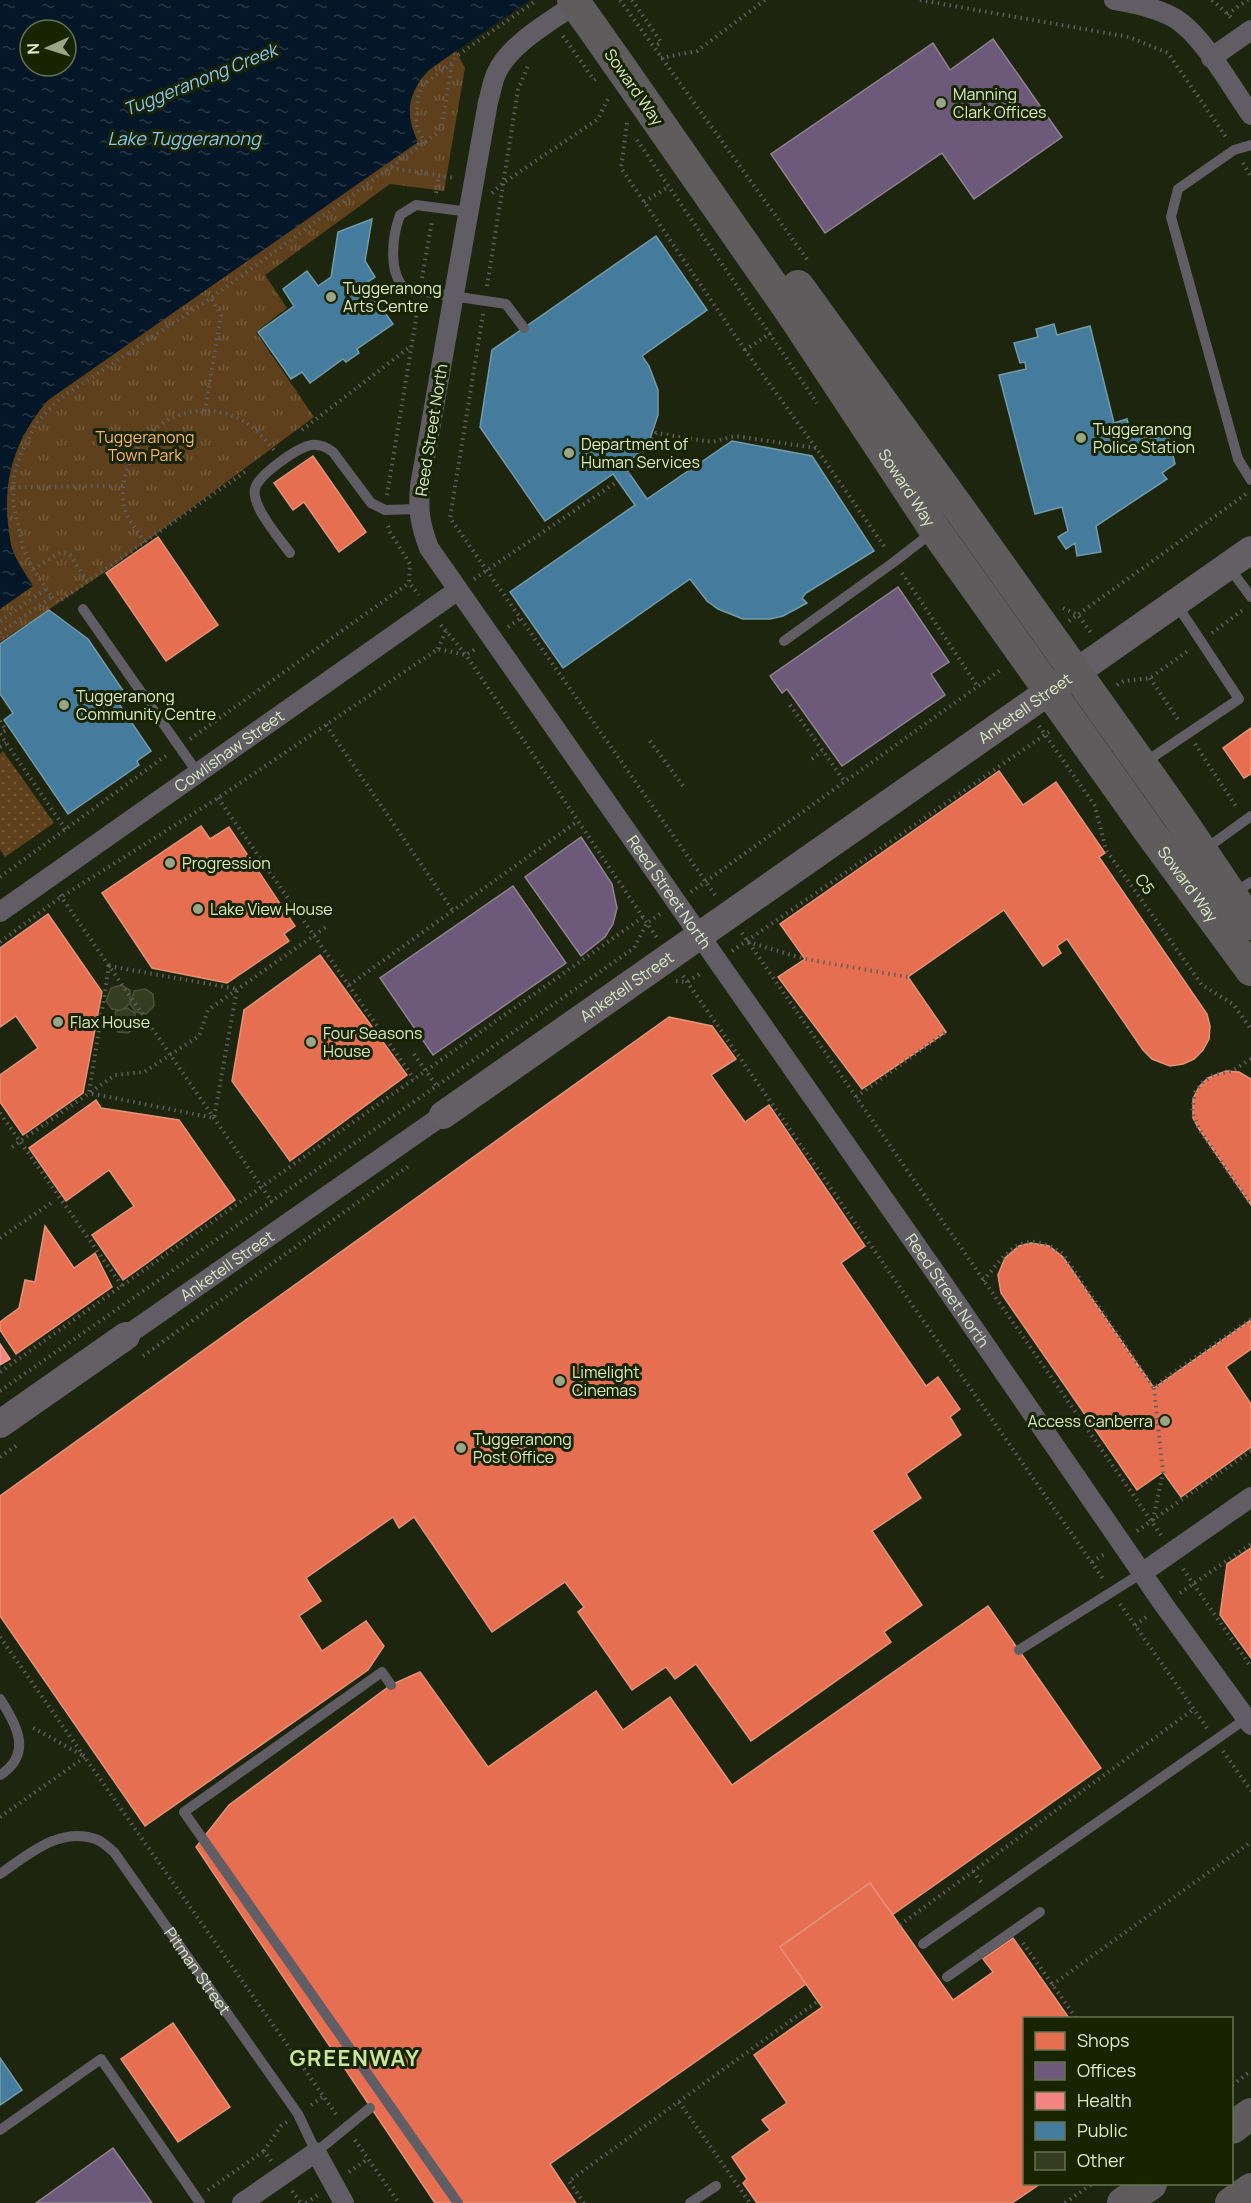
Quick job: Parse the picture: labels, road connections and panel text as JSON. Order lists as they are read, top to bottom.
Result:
{
  "streets": {
    "main road": ["Soward Way"],
    "street": [
      "Reed Street North",
      "Anketell Street",
      "Cowlishaw Street",
      "Pitman Street"
    ],
    "path": ["C5"]
  },
  "crossings": [
    ["Soward Way", "Anketell Street"],
    ["Reed Street North", "Anketell Street"],
    ["Reed Street North", "Cowlishaw Street"]
  ],
  "districts": ["GREENWAY"],
  "water": ["Tuggeranong Creek", "Lake Tuggeranong"],
  "parks": ["Tuggeranong Town Park"],
  "places": [
    "Manning Clark Offices",
    "Tuggeranong Arts Centre",
    "Tuggeranong Police Station",
    "Department of Human Services",
    "Tuggeranong Community Centre",
    "Progression",
    "Lake View House",
    "Flax House",
    "Four Seasons House",
    "Limelight Cinemas",
    "Access Canberra",
    "Tuggeranong Post Office"
  ],
  "legend": [
    "Shops",
    "Offices",
    "Health",
    "Public",
    "Other"
  ],
  "north": "left"
}
